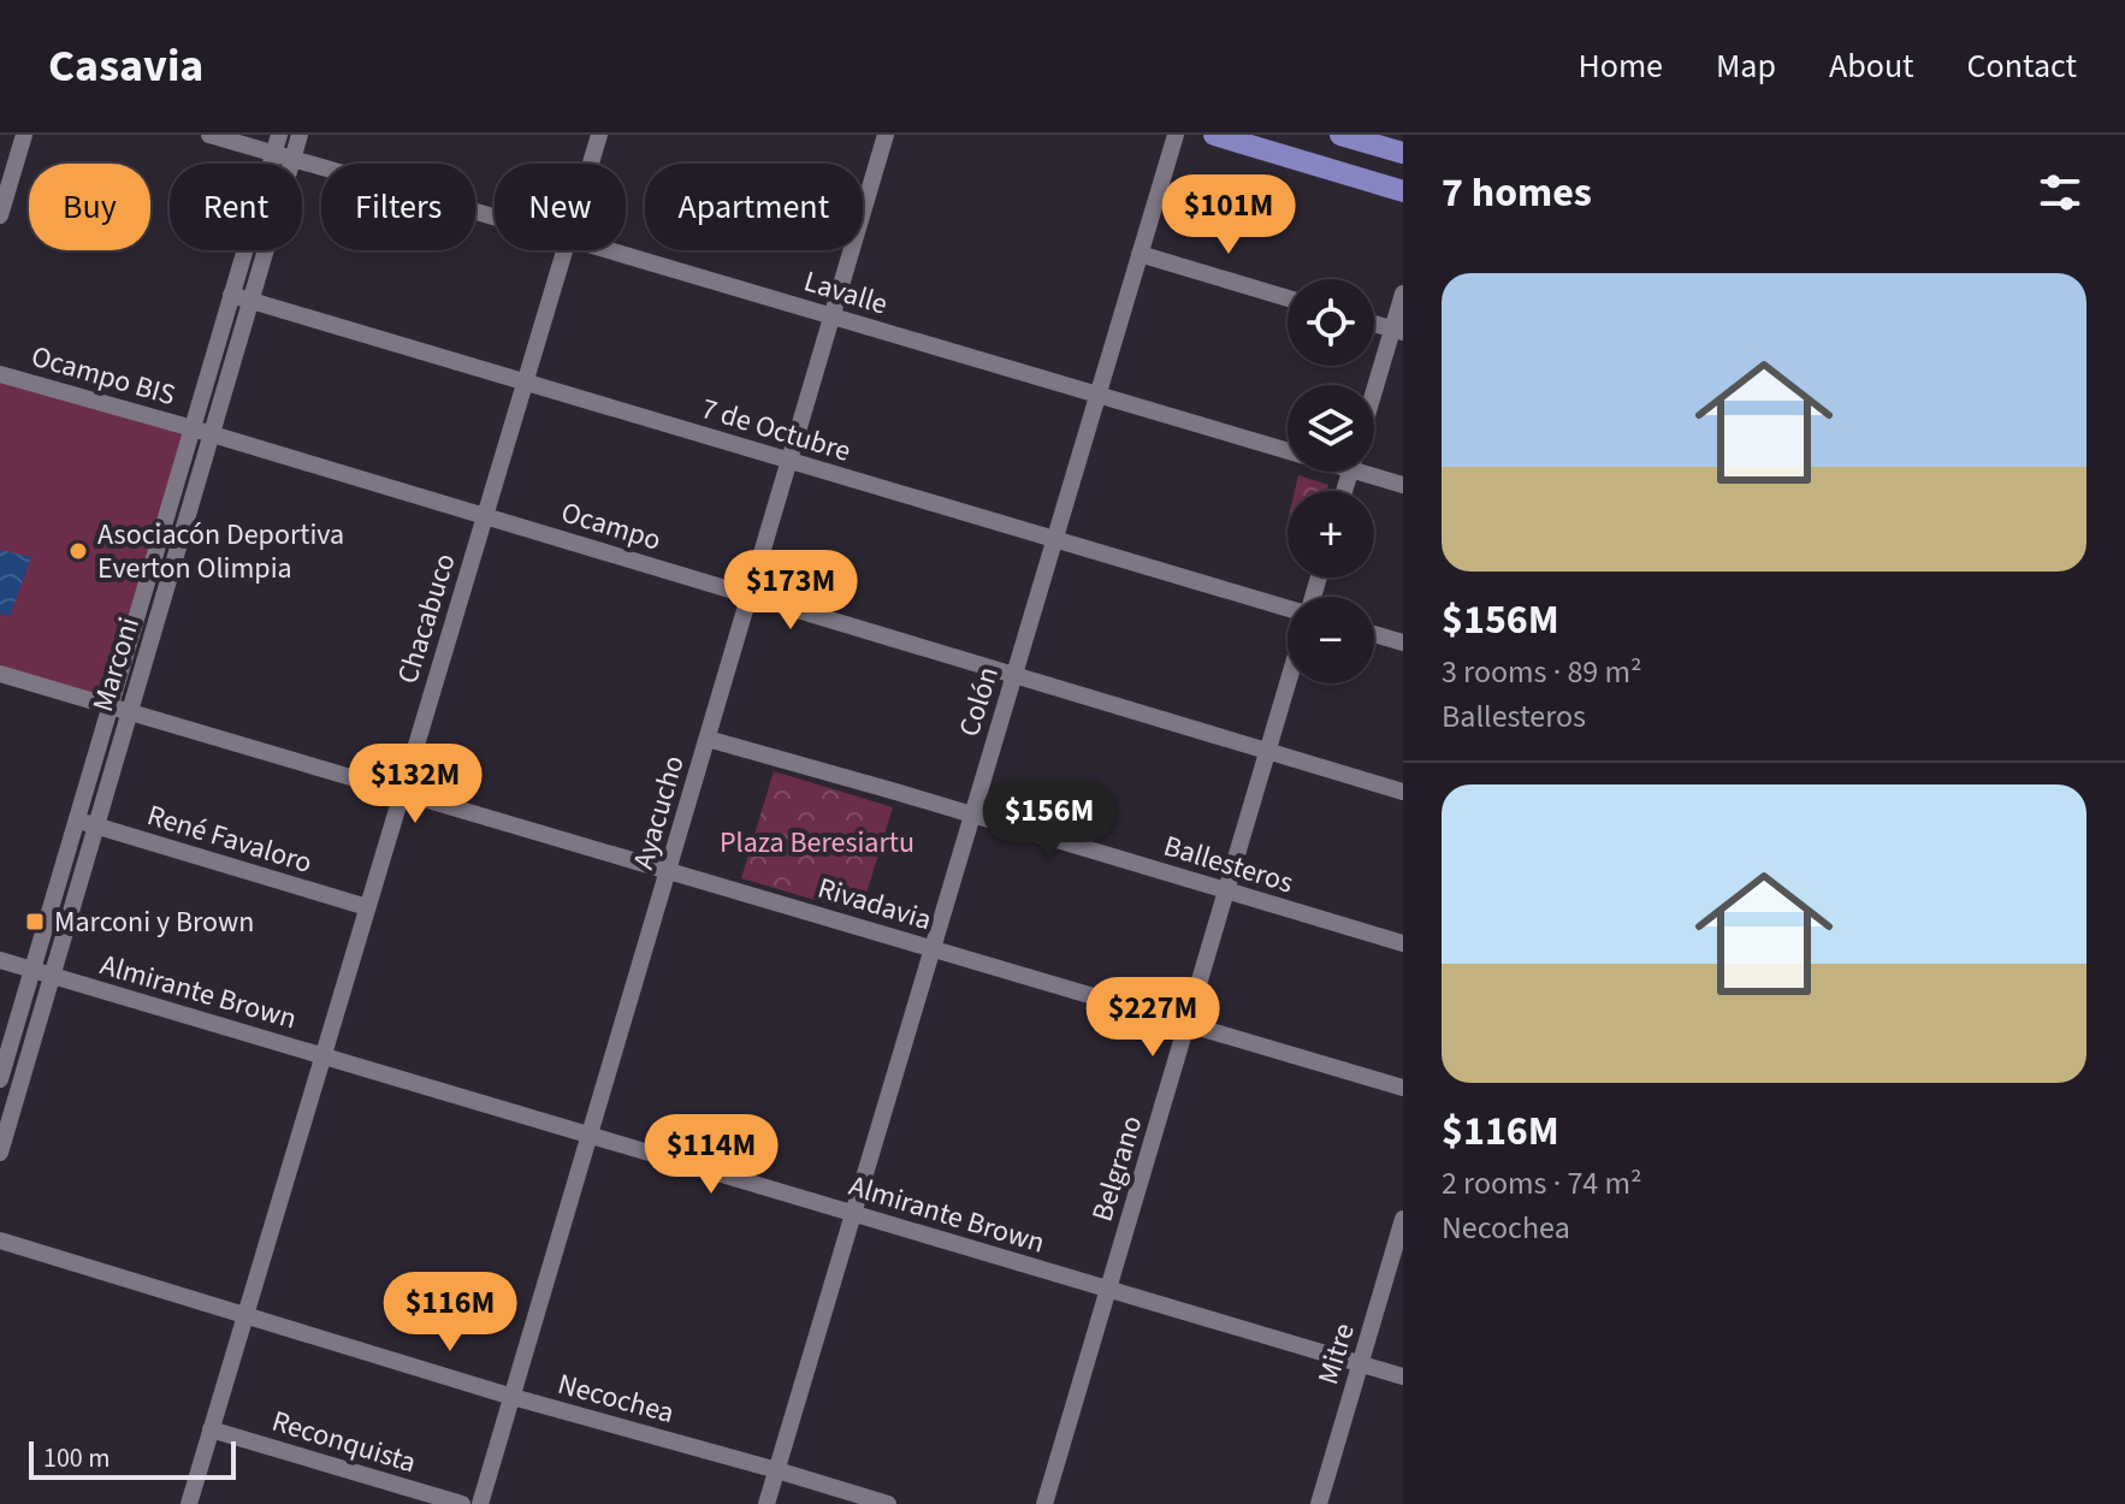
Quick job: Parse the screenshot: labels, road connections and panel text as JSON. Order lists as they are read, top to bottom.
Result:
{
  "streets": {
    "street": [
      "Lavalle",
      "Ocampo BIS",
      "7 de Octubre",
      "Ocampo",
      "Chacabuco",
      "Marconi",
      "Colón",
      "Ayacucho",
      "René Favaloro",
      "Ballesteros",
      "Rivadavia",
      "Almirante Brown",
      "Belgrano",
      "Mitre",
      "Necochea",
      "Reconquista"
    ]
  },
  "crossings": [
    ["Lavalle", "Marconi"],
    ["Lavalle", "Colón"],
    ["Lavalle", "Ayacucho"],
    ["Ocampo BIS", "Ocampo"],
    ["Ocampo BIS", "Marconi"],
    ["7 de Octubre", "Chacabuco"],
    ["7 de Octubre", "Marconi"],
    ["7 de Octubre", "Colón"],
    ["7 de Octubre", "Ayacucho"],
    ["Ocampo", "Chacabuco"],
    ["Ocampo", "Marconi"],
    ["Ocampo", "Colón"],
    ["Ocampo", "Ayacucho"],
    ["Ocampo", "Belgrano"],
    ["Chacabuco", "René Favaloro"],
    ["Chacabuco", "Rivadavia"],
    ["Chacabuco", "Almirante Brown"],
    ["Chacabuco", "Necochea"],
    ["Chacabuco", "Reconquista"],
    ["Marconi", "René Favaloro"],
    ["Marconi", "Rivadavia"],
    ["Marconi", "Almirante Brown"],
    ["Colón", "Ballesteros"],
    ["Colón", "Rivadavia"],
    ["Colón", "Almirante Brown"],
    ["Colón", "Necochea"],
    ["Ayacucho", "Ballesteros"],
    ["Ayacucho", "Rivadavia"],
    ["Ayacucho", "Almirante Brown"],
    ["Ayacucho", "Necochea"],
    ["Ballesteros", "Belgrano"],
    ["Rivadavia", "Belgrano"],
    ["Almirante Brown", "Belgrano"],
    ["Almirante Brown", "Mitre"]
  ],
  "parks": ["Plaza Beresiartu"],
  "places": {
    "other": ["Asociacón Deportiva Everton Olimpia"],
    "transit": ["Marconi y Brown"]
  },
  "scale_bar": "100 m",
  "page": {
    "header": "Casavia",
    "nav": [
      "Home",
      "Map",
      "About",
      "Contact"
    ],
    "heading": "7 homes",
    "chip": [
      "Buy",
      "Rent",
      "Filters",
      "New",
      "Apartment"
    ],
    "price": [
      "$101M",
      "$173M",
      "$132M",
      "$156M",
      "$227M",
      "$114M",
      "$116M"
    ],
    "list": [
      {
        "name": "$156M",
        "note": "3 rooms · 89 m² · Ballesteros"
      },
      {
        "name": "$116M",
        "note": "2 rooms · 74 m² · Necochea"
      }
    ],
    "map_buttons": ["+", "−"],
    "scale": "100 m"
  }
}
